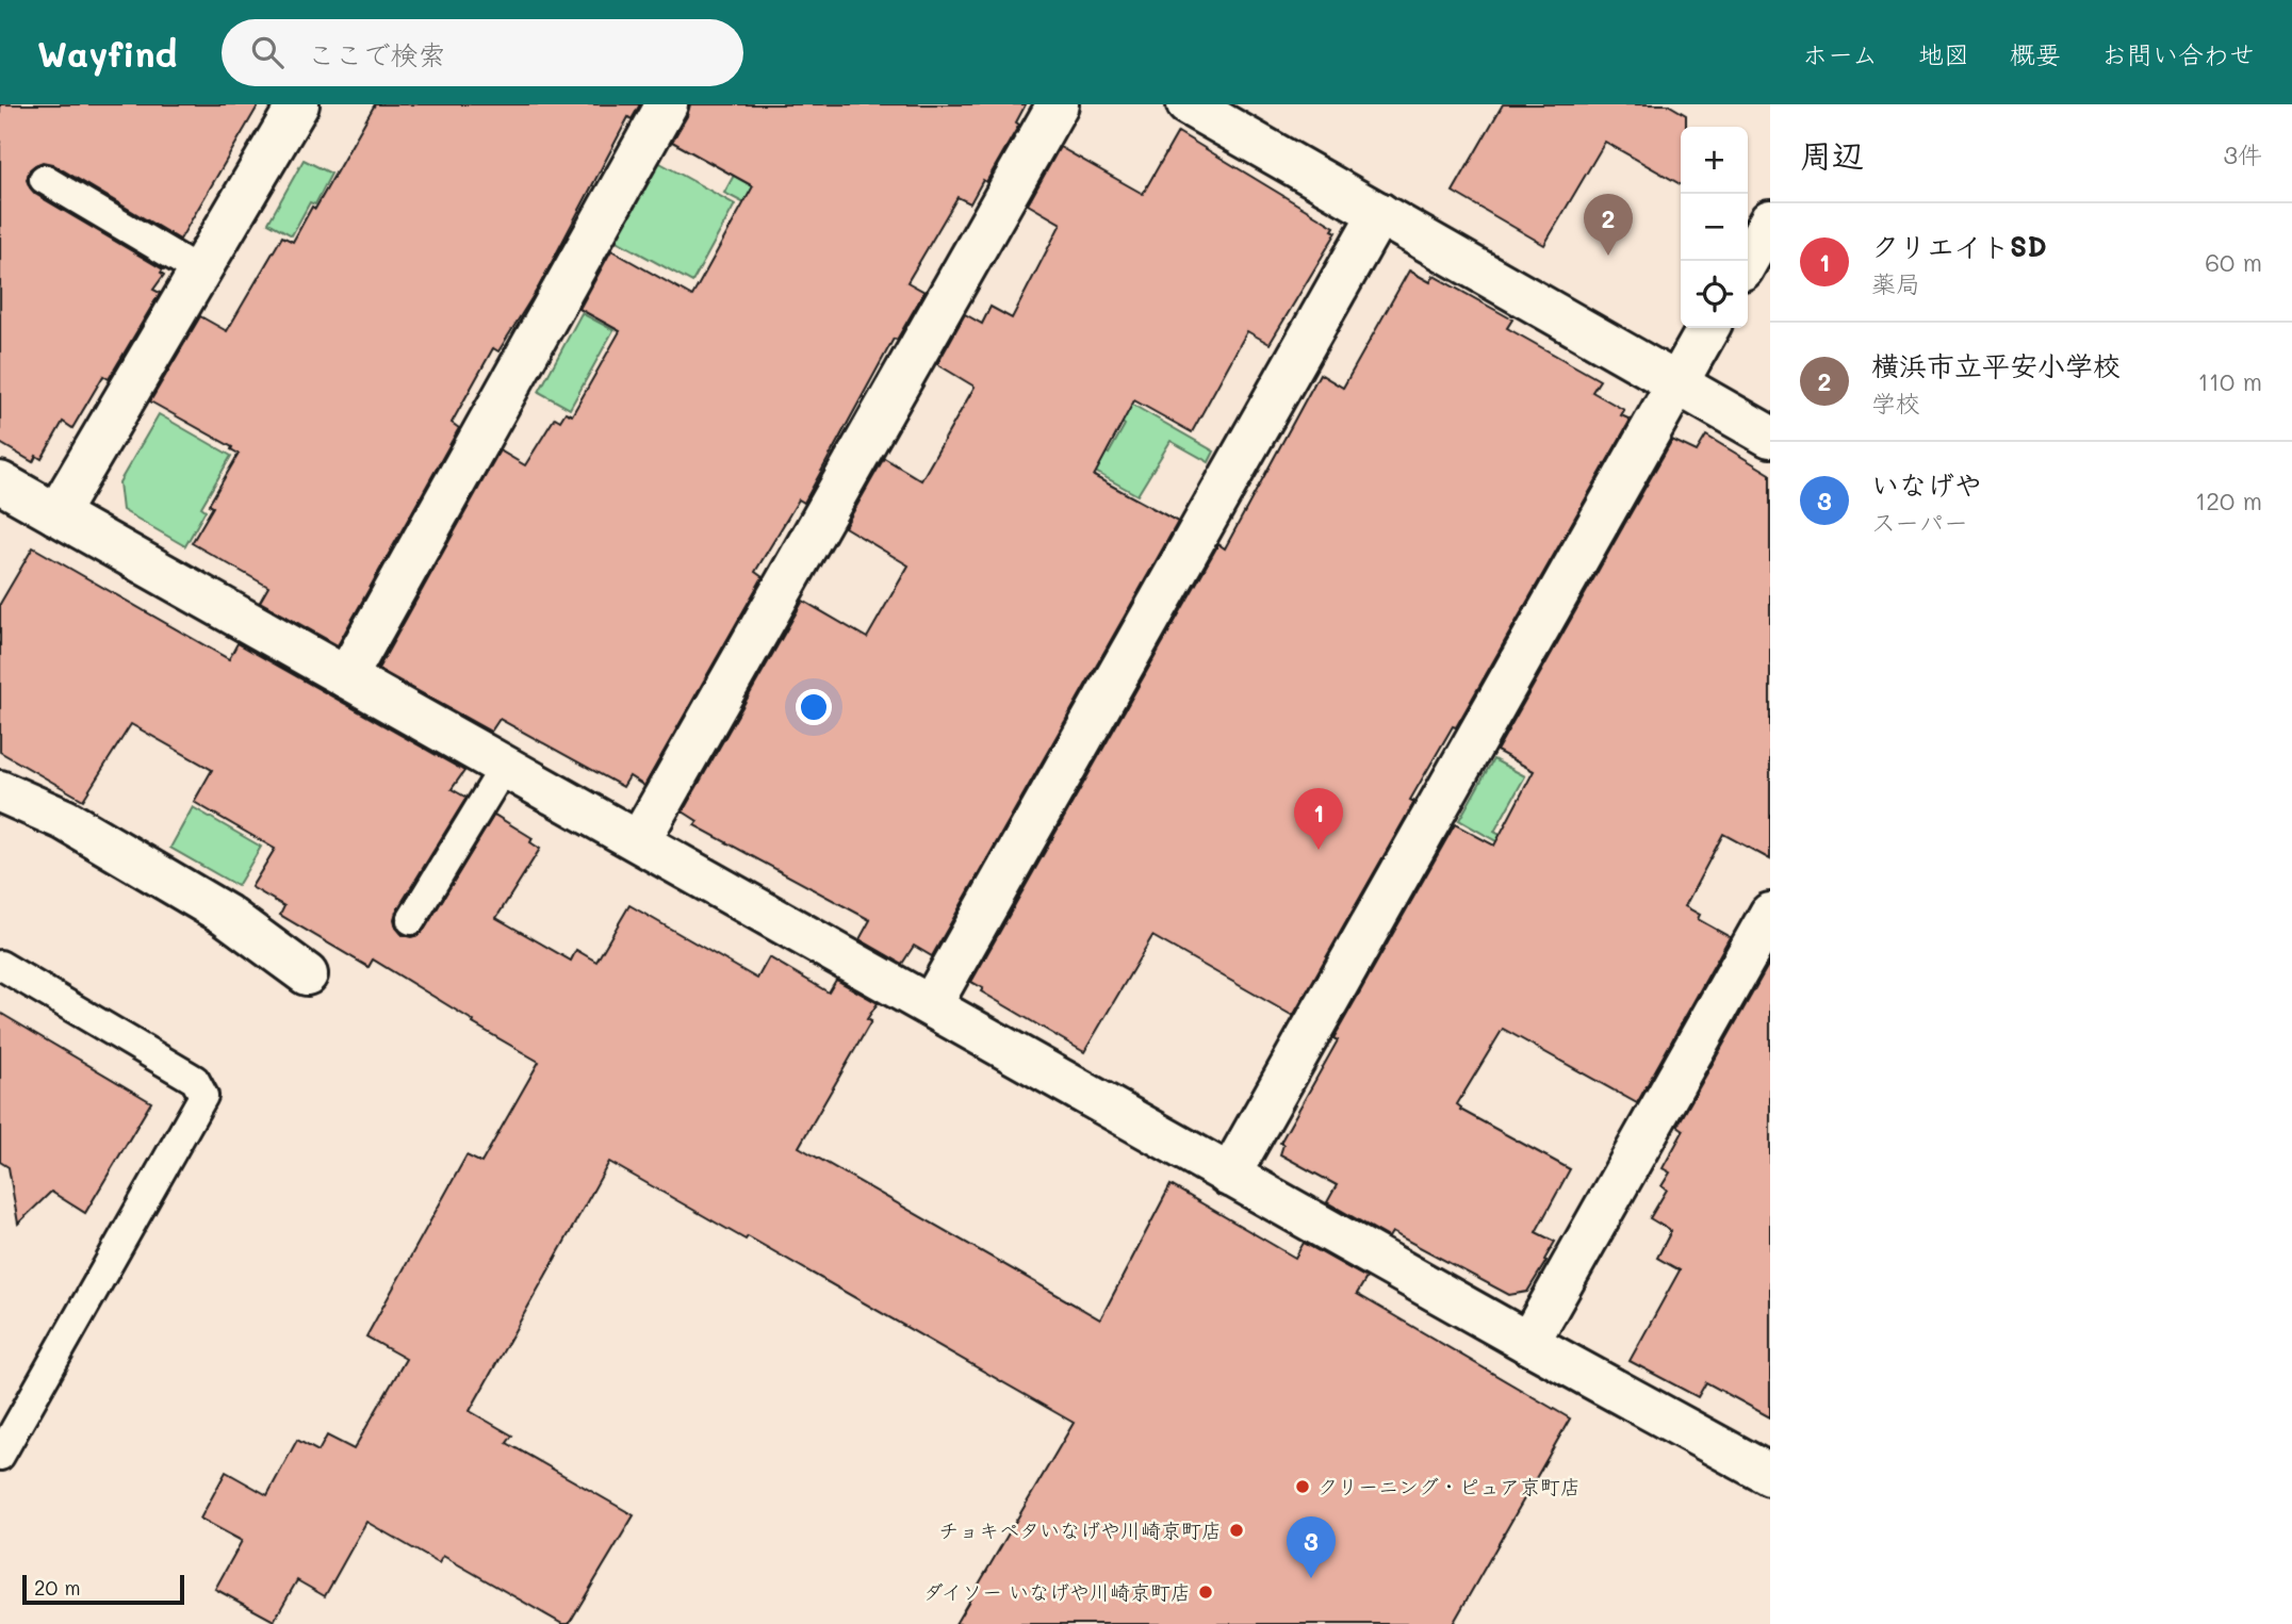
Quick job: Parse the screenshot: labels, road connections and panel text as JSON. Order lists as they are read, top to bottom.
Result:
{
  "places": ["クリーニング・ピュア京町店", "チョキペタいなげや川崎京町店", "ダイソー いなげや川崎京町店"],
  "scale_bar": "20 m",
  "page": {
    "header": "Wayfind",
    "search": "ここで検索",
    "nav": [
      "ホーム",
      "地図",
      "概要",
      "お問い合わせ"
    ],
    "heading": ["周辺", "3件"],
    "map_buttons": ["+", "−"],
    "pins": ["2", "1", "3"],
    "list": [
      {
        "mark": "1",
        "name": "クリエイトSD",
        "note": "薬局",
        "value": "60 m"
      },
      {
        "mark": "2",
        "name": "横浜市立平安小学校",
        "note": "学校",
        "value": "110 m"
      },
      {
        "mark": "3",
        "name": "いなげや",
        "note": "スーパー",
        "value": "120 m"
      }
    ],
    "scale": "20 m"
  }
}
